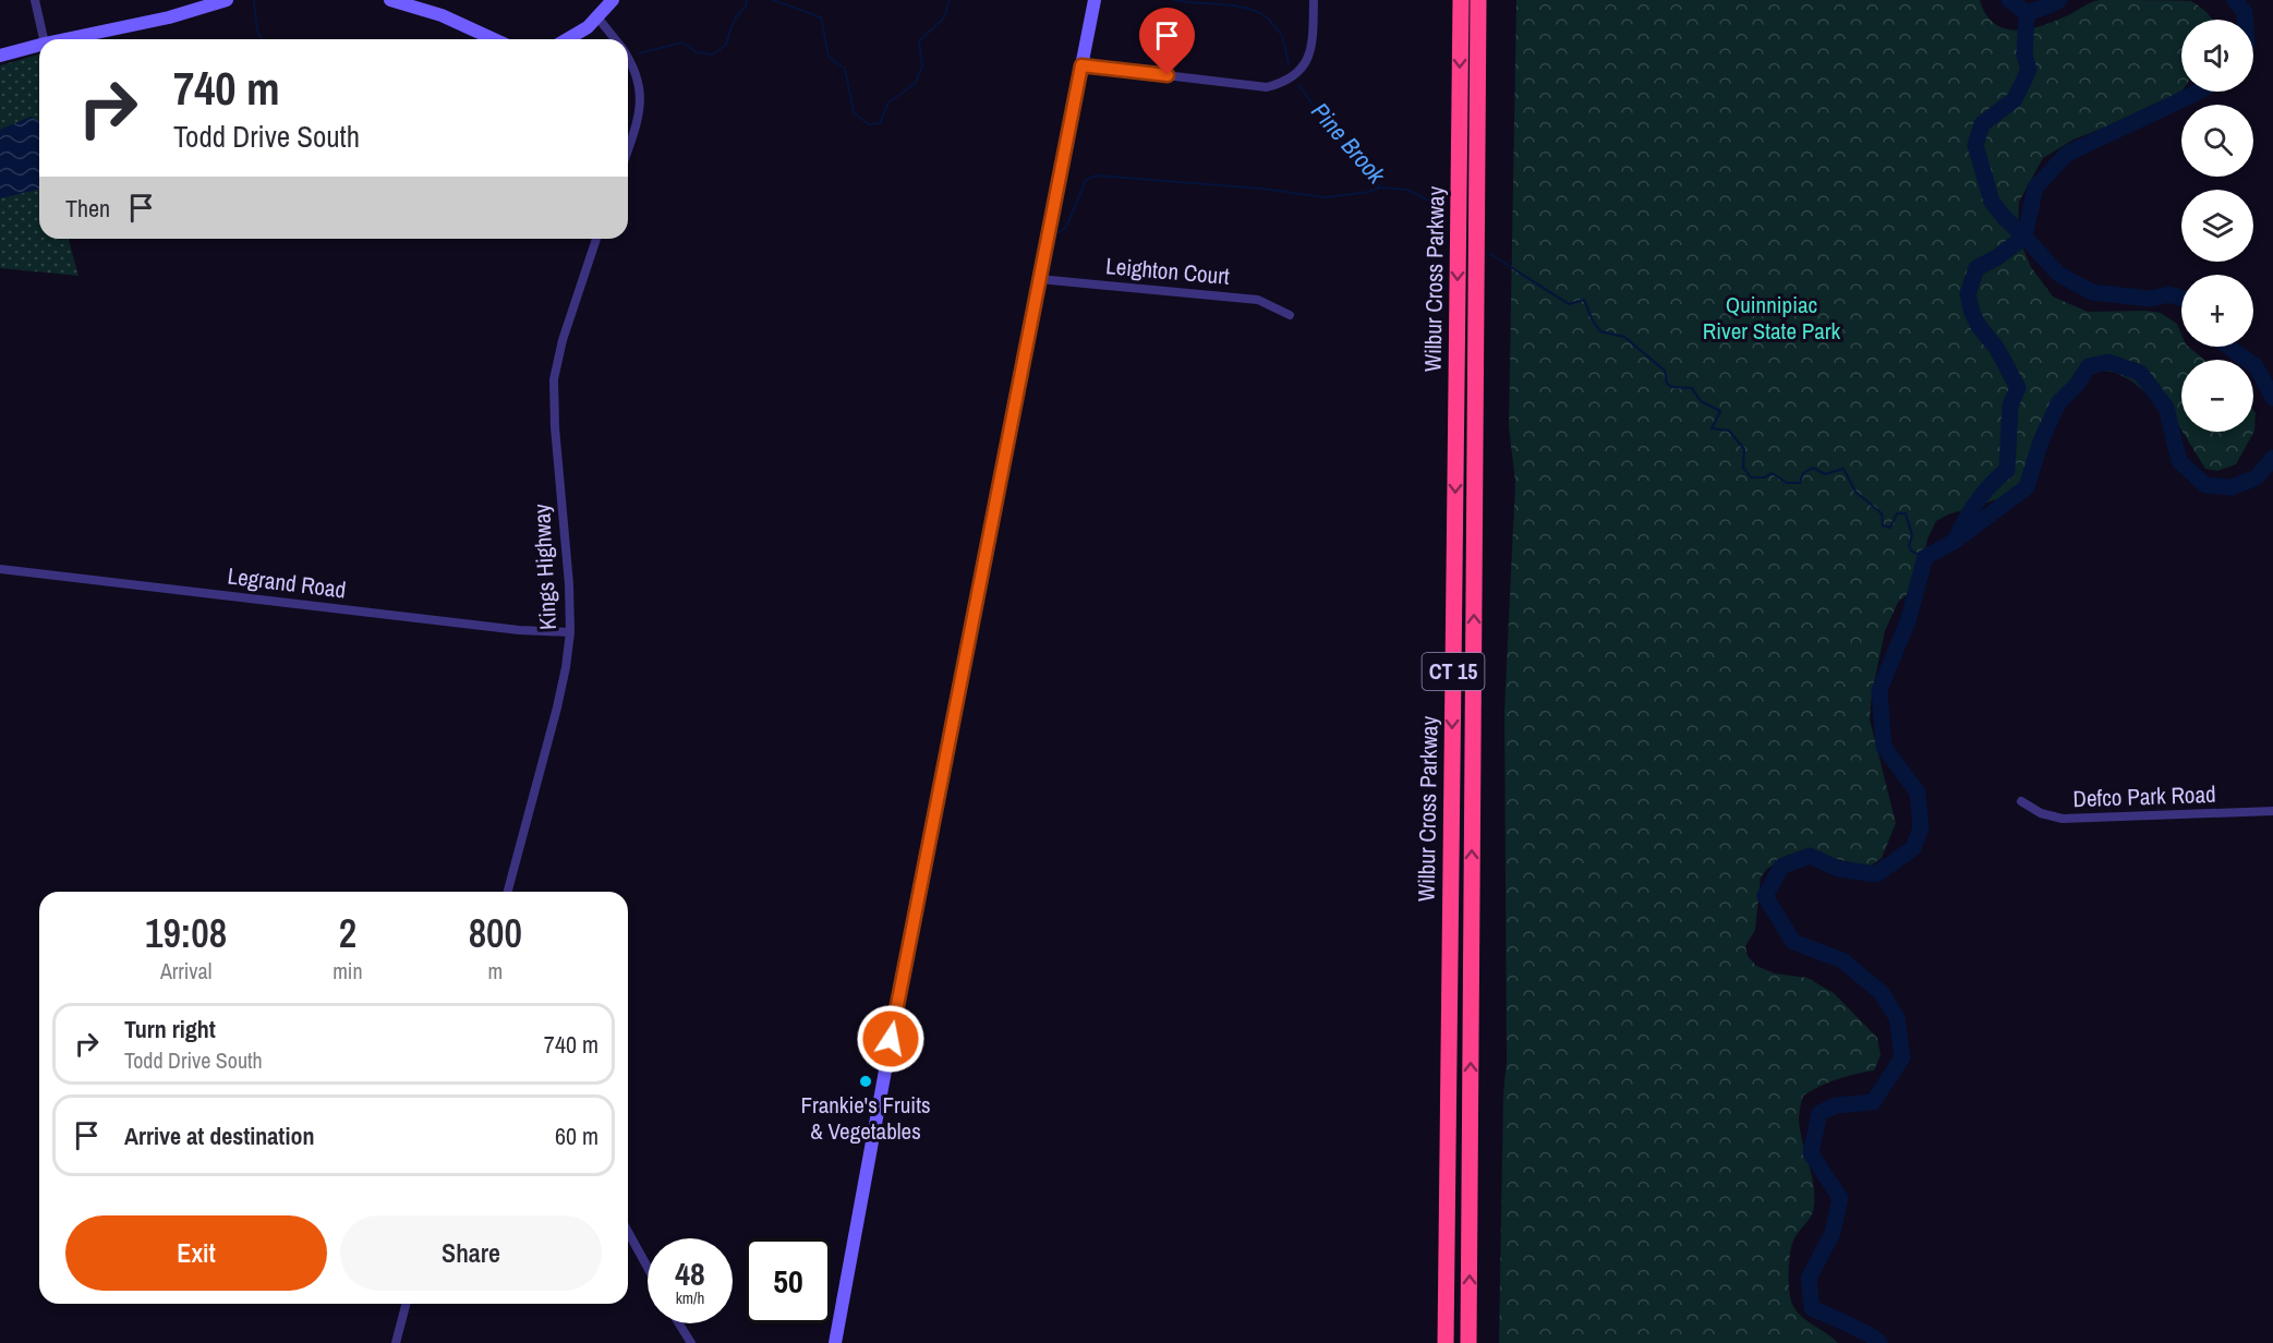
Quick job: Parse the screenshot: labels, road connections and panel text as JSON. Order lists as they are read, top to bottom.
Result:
{
  "streets": {
    "highway": ["Wilbur Cross Parkway", "CT 15"],
    "street": [
      "Leighton Court",
      "Kings Highway",
      "Legrand Road",
      "Defco Park Road"
    ]
  },
  "crossings": [
    ["Kings Highway", "Legrand Road"]
  ],
  "water": ["Pine Brook"],
  "parks": ["Quinnipiac River State Park"],
  "places": ["Frankie's Fruits & Vegetables"],
  "page": {
    "map_buttons": ["+", "−"],
    "turn": ["740 m", "Todd Drive South"],
    "then": "Then",
    "eta": [
      "19:08",
      "Arrival",
      "2",
      "min",
      "800",
      "m"
    ],
    "list": [
      {
        "name": "Turn right",
        "note": "Todd Drive South",
        "value": "740 m"
      },
      {
        "name": "Arrive at destination",
        "value": "60 m"
      }
    ],
    "buttons": ["Exit", "Share"],
    "speed": "48 km/h",
    "limit": "50"
  }
}
